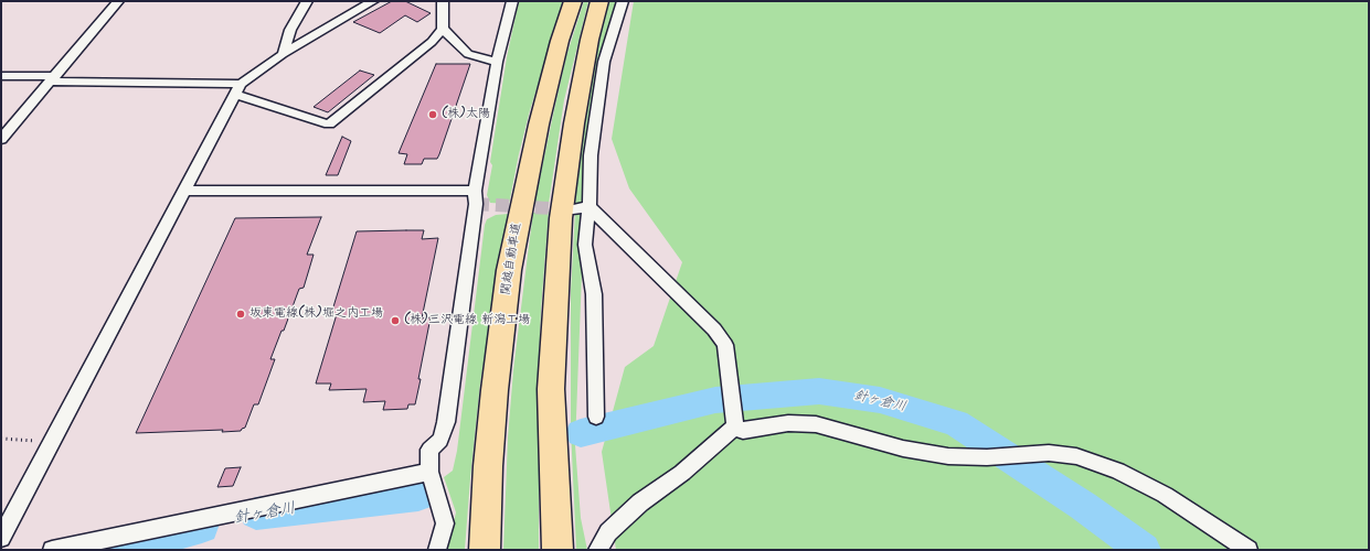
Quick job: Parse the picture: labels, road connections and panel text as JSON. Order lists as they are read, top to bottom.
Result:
{
  "streets": {
    "highway": ["関越自動車道"]
  },
  "water": ["針ヶ倉川"],
  "places": ["(株)太陽", "坂東電線(株)堀之内工場", "(株)三沢電線 新潟工場"]
}
